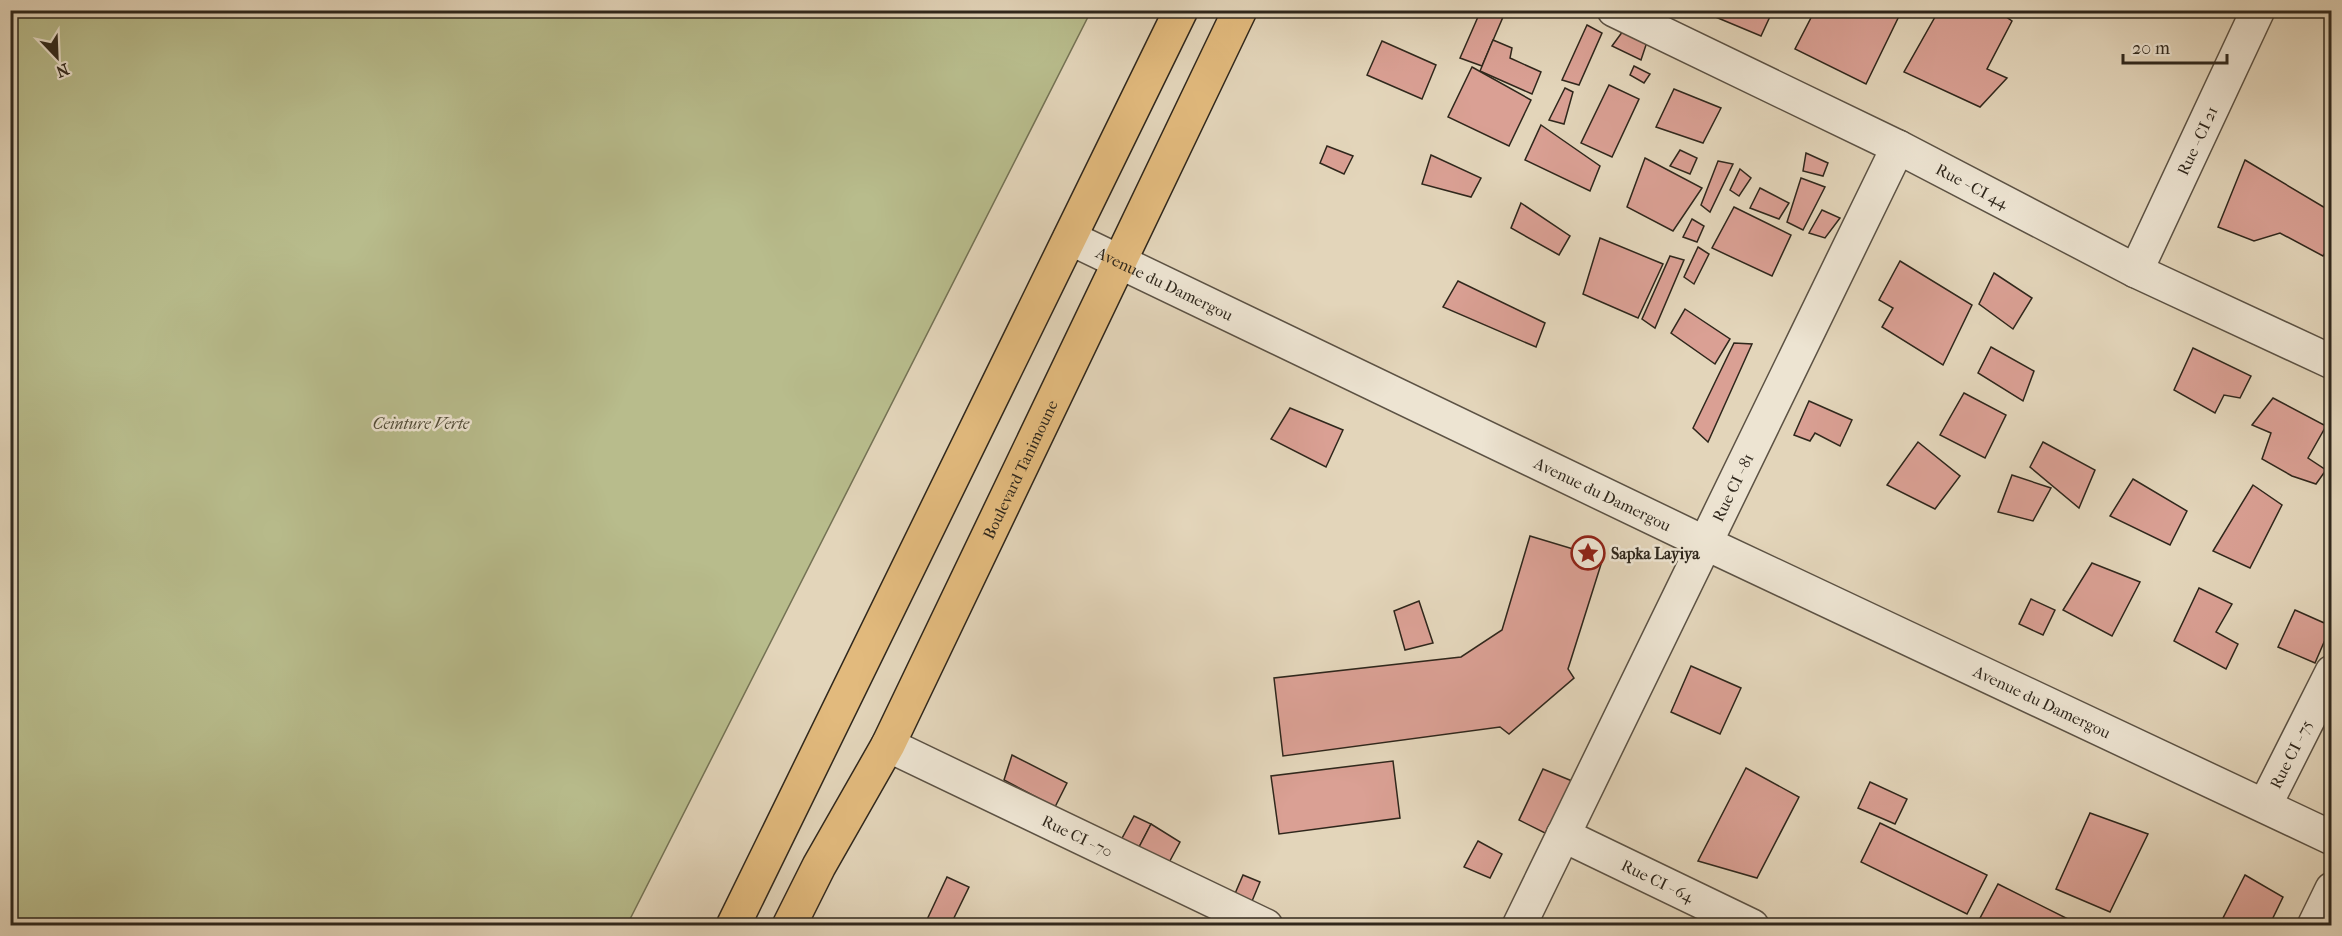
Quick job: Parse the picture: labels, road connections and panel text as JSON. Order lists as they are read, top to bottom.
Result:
{
  "streets": {
    "main road": ["Boulevard Tanimoune"],
    "street": [
      "Rue - CI 21",
      "Rue - CI 44",
      "Avenue du Damergou",
      "Rue CI - 81",
      "Rue CI - 75",
      "Rue CI - 70",
      "Rue CI - 64"
    ]
  },
  "crossings": [
    ["Rue - CI 21", "Rue - CI 44"],
    ["Rue - CI 44", "Rue CI - 81"],
    ["Avenue du Damergou", "Boulevard Tanimoune"],
    ["Avenue du Damergou", "Rue CI - 81"],
    ["Avenue du Damergou", "Rue CI - 75"],
    ["Boulevard Tanimoune", "Rue CI - 70"],
    ["Rue CI - 81", "Rue CI - 64"]
  ],
  "parks": ["Ceinture Verte"],
  "places": {
    "place": ["Sapka Layiya"]
  },
  "scale_bar": "20 m",
  "north": "bottom right"
}
